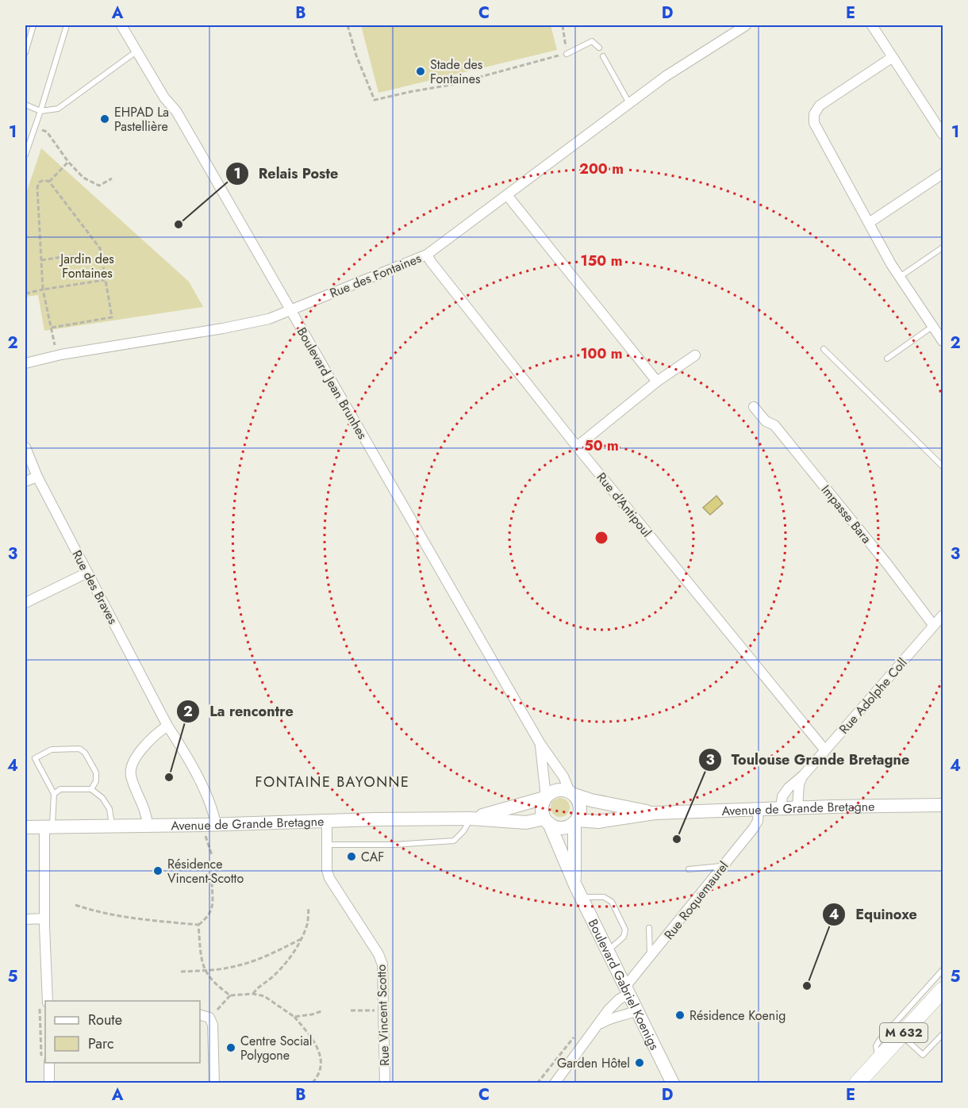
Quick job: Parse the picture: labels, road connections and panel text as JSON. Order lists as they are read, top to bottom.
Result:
{
  "streets": {
    "main road": ["Avenue de Grande Bretagne", "Boulevard Gabriel Koenigs", "M 632"],
    "street": [
      "Rue des Fontaines",
      "Boulevard Jean Brunhes",
      "Rue d'Antipoul",
      "Impasse Bara",
      "Rue des Braves",
      "Rue Adolphe Coll",
      "Rue Roquemaurel",
      "Rue Vincent Scotto"
    ]
  },
  "crossings": [
    ["Rue des Fontaines", "Boulevard Jean Brunhes"],
    ["Rue des Fontaines", "Rue d'Antipoul"],
    ["Boulevard Jean Brunhes", "Avenue de Grande Bretagne"],
    ["Boulevard Jean Brunhes", "Boulevard Gabriel Koenigs"],
    ["Rue d'Antipoul", "Rue Adolphe Coll"],
    ["Impasse Bara", "Rue Adolphe Coll"],
    ["Rue des Braves", "Avenue de Grande Bretagne"],
    ["Rue Adolphe Coll", "Avenue de Grande Bretagne"],
    ["Avenue de Grande Bretagne", "Rue Roquemaurel"],
    ["Avenue de Grande Bretagne", "Boulevard Gabriel Koenigs"],
    ["Avenue de Grande Bretagne", "Rue Vincent Scotto"],
    ["Rue Roquemaurel", "Boulevard Gabriel Koenigs"]
  ],
  "districts": ["FONTAINE BAYONNE"],
  "parks": ["Jardin des Fontaines"],
  "places": [
    "Stade des Fontaines",
    "EHPAD La Pastellière",
    "Relais Poste",
    "La rencontre",
    "Toulouse Grande Bretagne",
    "CAF",
    "Résidence Vincent-Scotto",
    "Equinoxe",
    "Résidence Koenig",
    "Centre Social Polygone",
    "Garden Hôtel"
  ],
  "legend": ["Route", "Parc"],
  "grid": {
    "columns": [
      "A",
      "B",
      "C",
      "D",
      "E"
    ],
    "rows": [
      "1",
      "2",
      "3",
      "4",
      "5"
    ]
  },
  "rings": [
    "200 m",
    "150 m",
    "100 m",
    "50 m"
  ]
}
